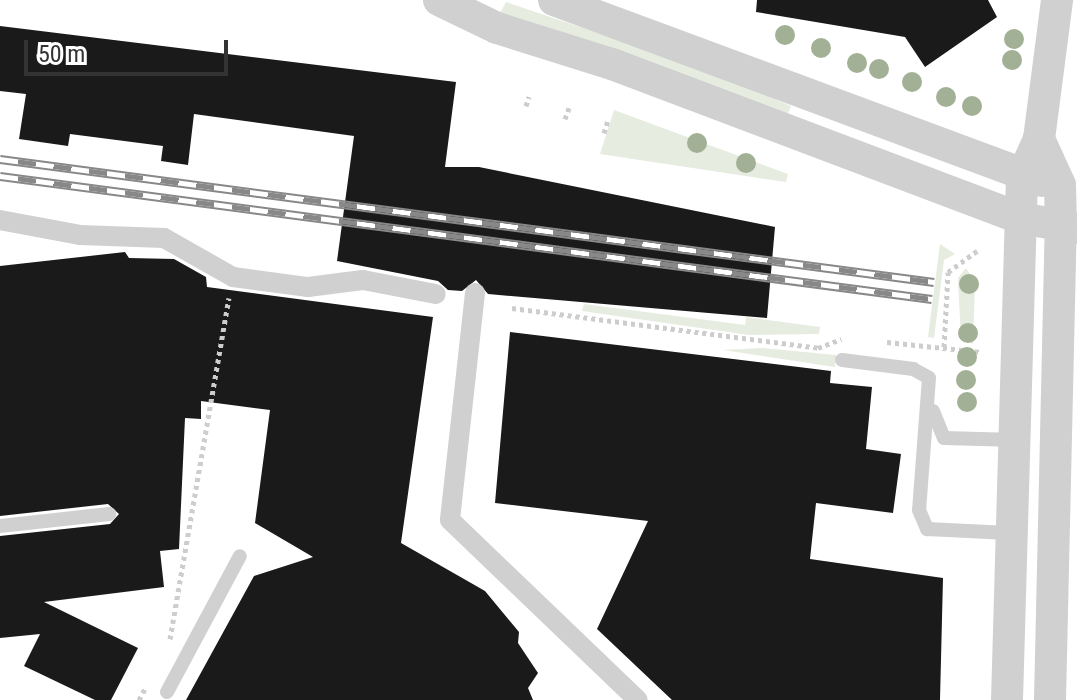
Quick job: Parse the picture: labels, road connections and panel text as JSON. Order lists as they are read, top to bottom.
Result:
{
  "scale_bar": "50 m"
}
